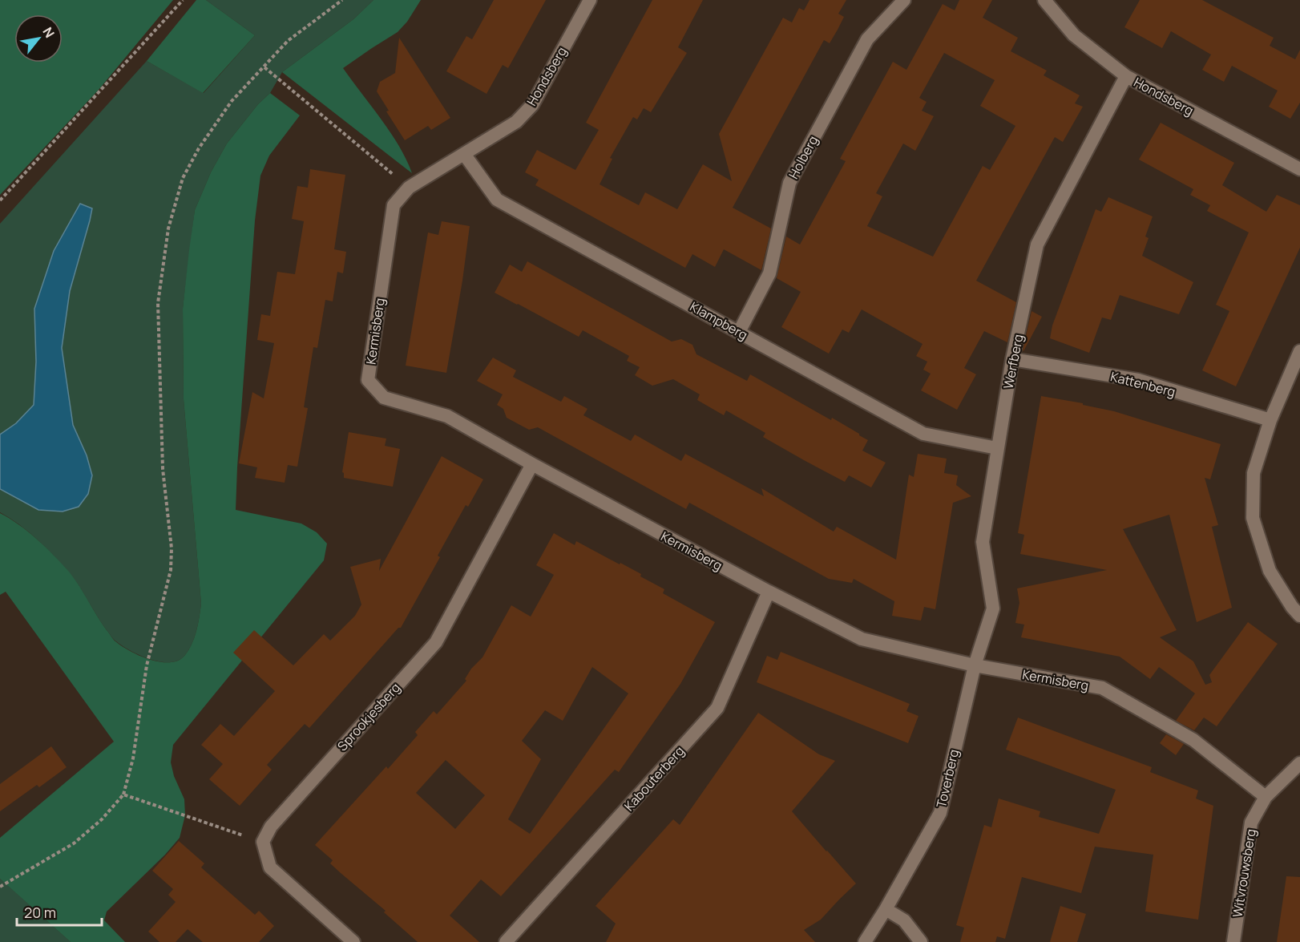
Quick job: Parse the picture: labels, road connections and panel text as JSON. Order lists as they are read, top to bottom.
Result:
{
  "streets": {
    "street": [
      "Hondsberg",
      "Holberg",
      "Klampberg",
      "Kermisberg",
      "Werfberg",
      "Kattenberg",
      "Sprookjesberg",
      "Kabouterberg",
      "Toverberg",
      "Witvrouwsberg"
    ]
  },
  "crossings": [
    ["Hondsberg", "Klampberg"],
    ["Hondsberg", "Kermisberg"],
    ["Hondsberg", "Werfberg"],
    ["Holberg", "Klampberg"],
    ["Klampberg", "Kermisberg"],
    ["Klampberg", "Werfberg"],
    ["Kermisberg", "Werfberg"],
    ["Kermisberg", "Sprookjesberg"],
    ["Kermisberg", "Kabouterberg"],
    ["Kermisberg", "Toverberg"],
    ["Kermisberg", "Witvrouwsberg"],
    ["Werfberg", "Kattenberg"],
    ["Werfberg", "Toverberg"]
  ],
  "scale_bar": "20 m",
  "north": "top right"
}
